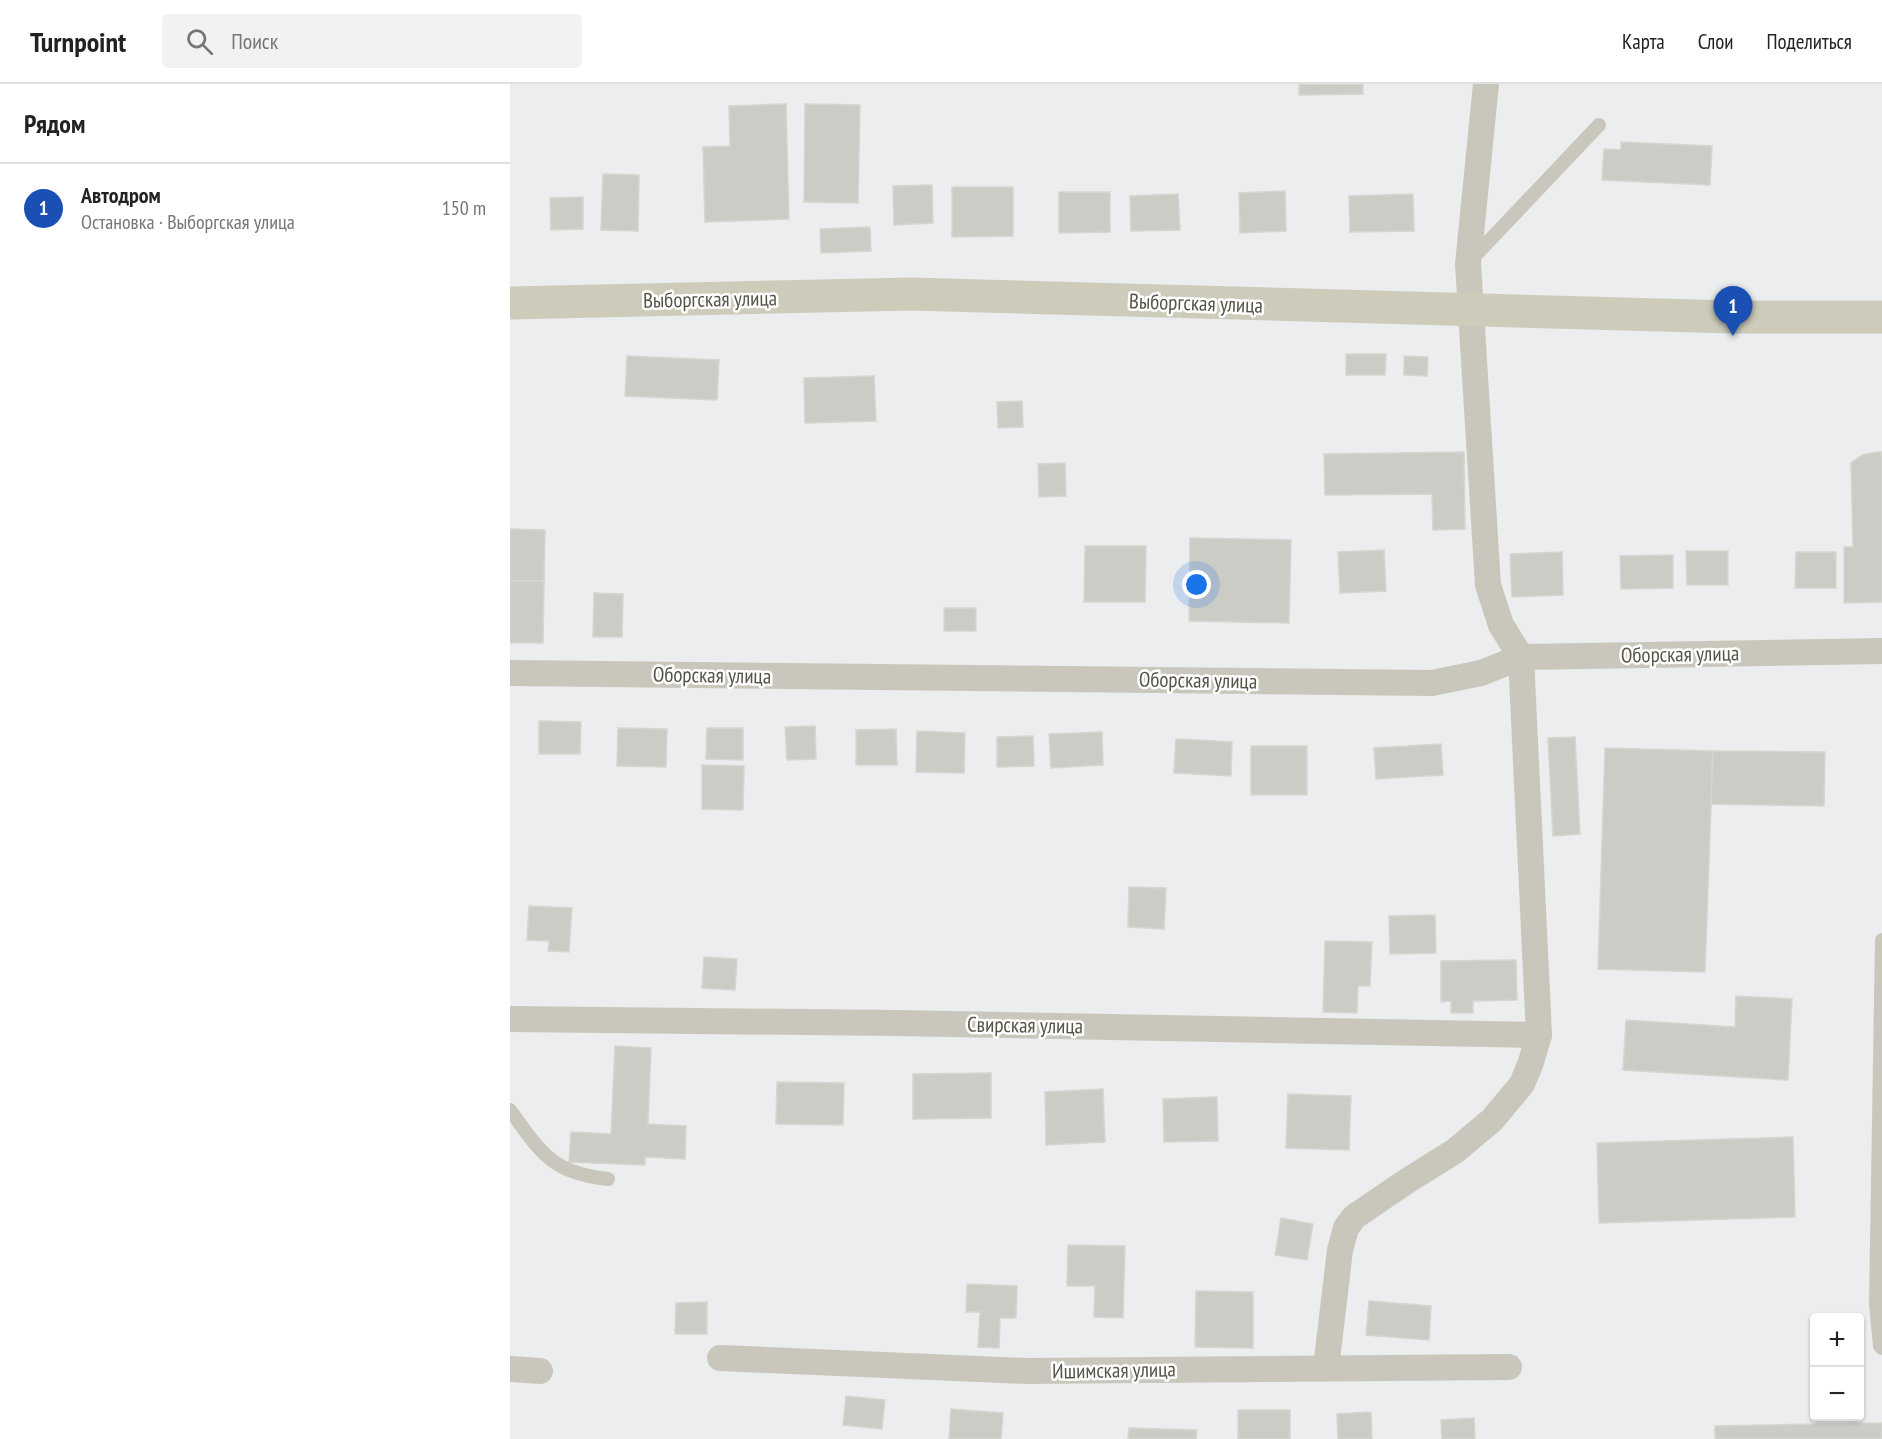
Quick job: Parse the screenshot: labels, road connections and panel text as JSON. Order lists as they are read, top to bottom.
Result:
{
  "streets": {
    "street": [
      "Выборгская улица",
      "Оборская улица",
      "Свирская улица",
      "Ишимская улица"
    ]
  },
  "page": {
    "header": "Turnpoint",
    "search": "Поиск",
    "nav": ["Карта", "Слои", "Поделиться"],
    "heading": "Рядом",
    "list": [
      {
        "mark": "1",
        "name": "Автодром",
        "note": "Остановка · Выборгская улица",
        "value": "150 m"
      }
    ],
    "pins": "1",
    "map_buttons": ["+", "−"]
  }
}
